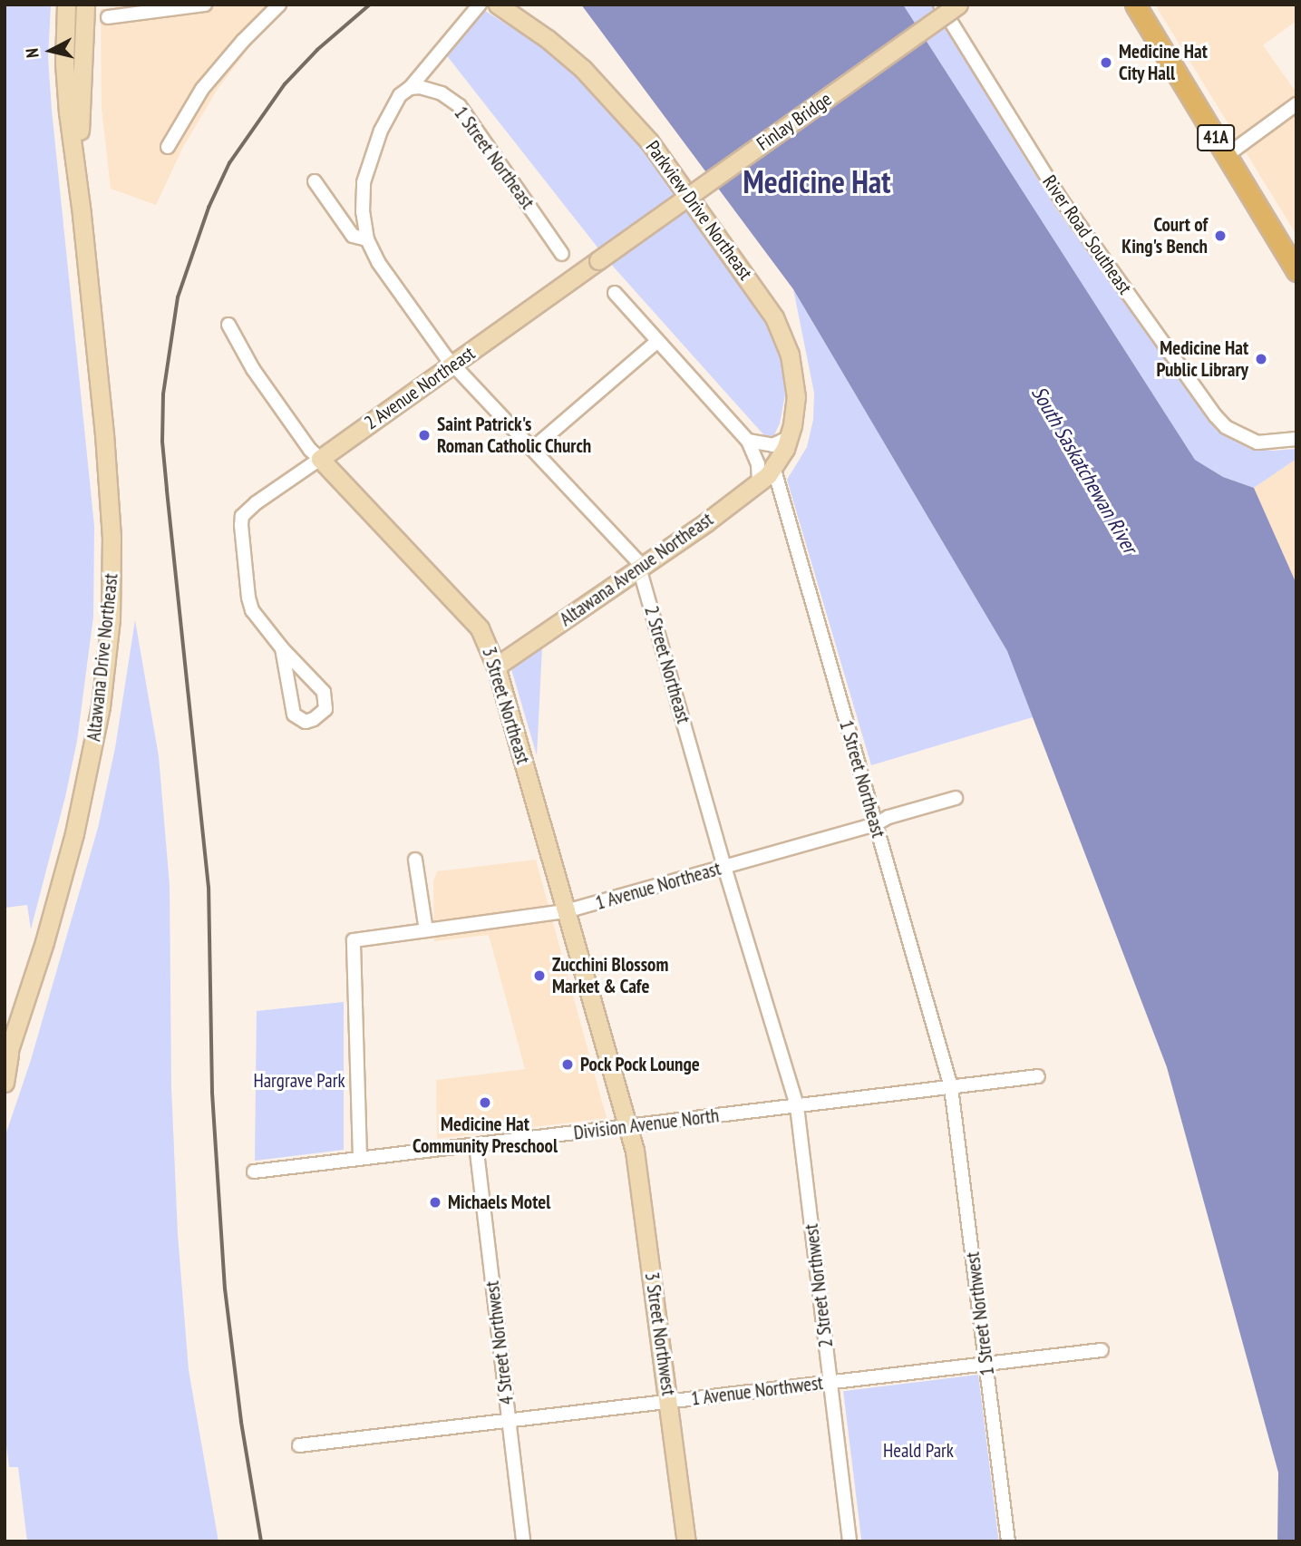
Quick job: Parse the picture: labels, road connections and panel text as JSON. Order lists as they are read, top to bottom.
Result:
{
  "streets": {
    "main road": ["41A"],
    "street": [
      "Finlay Bridge",
      "1 Street Northeast",
      "Parkview Drive Northeast",
      "River Road Southeast",
      "2 Avenue Northeast",
      "Altawana Avenue Northeast",
      "Altawana Drive Northeast",
      "2 Street Northeast",
      "3 Street Northeast",
      "1 Avenue Northeast",
      "Division Avenue North",
      "2 Street Northwest",
      "1 Street Northwest",
      "3 Street Northwest",
      "4 Street Northwest",
      "1 Avenue Northwest"
    ]
  },
  "crossings": [
    ["Finlay Bridge", "2 Avenue Northeast"],
    ["1 Street Northeast", "Parkview Drive Northeast"],
    ["1 Street Northeast", "Altawana Avenue Northeast"],
    ["1 Street Northeast", "1 Avenue Northeast"],
    ["1 Street Northeast", "Division Avenue North"],
    ["1 Street Northeast", "1 Street Northwest"],
    ["Parkview Drive Northeast", "Altawana Avenue Northeast"],
    ["2 Avenue Northeast", "2 Street Northeast"],
    ["2 Avenue Northeast", "3 Street Northeast"],
    ["Altawana Avenue Northeast", "2 Street Northeast"],
    ["Altawana Avenue Northeast", "3 Street Northeast"],
    ["2 Street Northeast", "1 Avenue Northeast"],
    ["2 Street Northeast", "Division Avenue North"],
    ["2 Street Northeast", "2 Street Northwest"],
    ["3 Street Northeast", "1 Avenue Northeast"],
    ["3 Street Northeast", "Division Avenue North"],
    ["3 Street Northeast", "3 Street Northwest"],
    ["1 Avenue Northeast", "Division Avenue North"],
    ["Division Avenue North", "2 Street Northwest"],
    ["Division Avenue North", "1 Street Northwest"],
    ["Division Avenue North", "3 Street Northwest"],
    ["Division Avenue North", "4 Street Northwest"],
    ["2 Street Northwest", "1 Avenue Northwest"],
    ["1 Street Northwest", "1 Avenue Northwest"],
    ["3 Street Northwest", "1 Avenue Northwest"],
    ["4 Street Northwest", "1 Avenue Northwest"]
  ],
  "districts": ["Medicine Hat"],
  "water": ["South Saskatchewan River"],
  "parks": ["Hargrave Park", "Heald Park"],
  "places": [
    "Medicine Hat City Hall",
    "Court of King's Bench",
    "Medicine Hat Public Library",
    "Saint Patrick's Roman Catholic Church",
    "Zucchini Blossom Market & Cafe",
    "Pock Pock Lounge",
    "Medicine Hat Community Preschool",
    "Michaels Motel"
  ],
  "north": "left"
}
